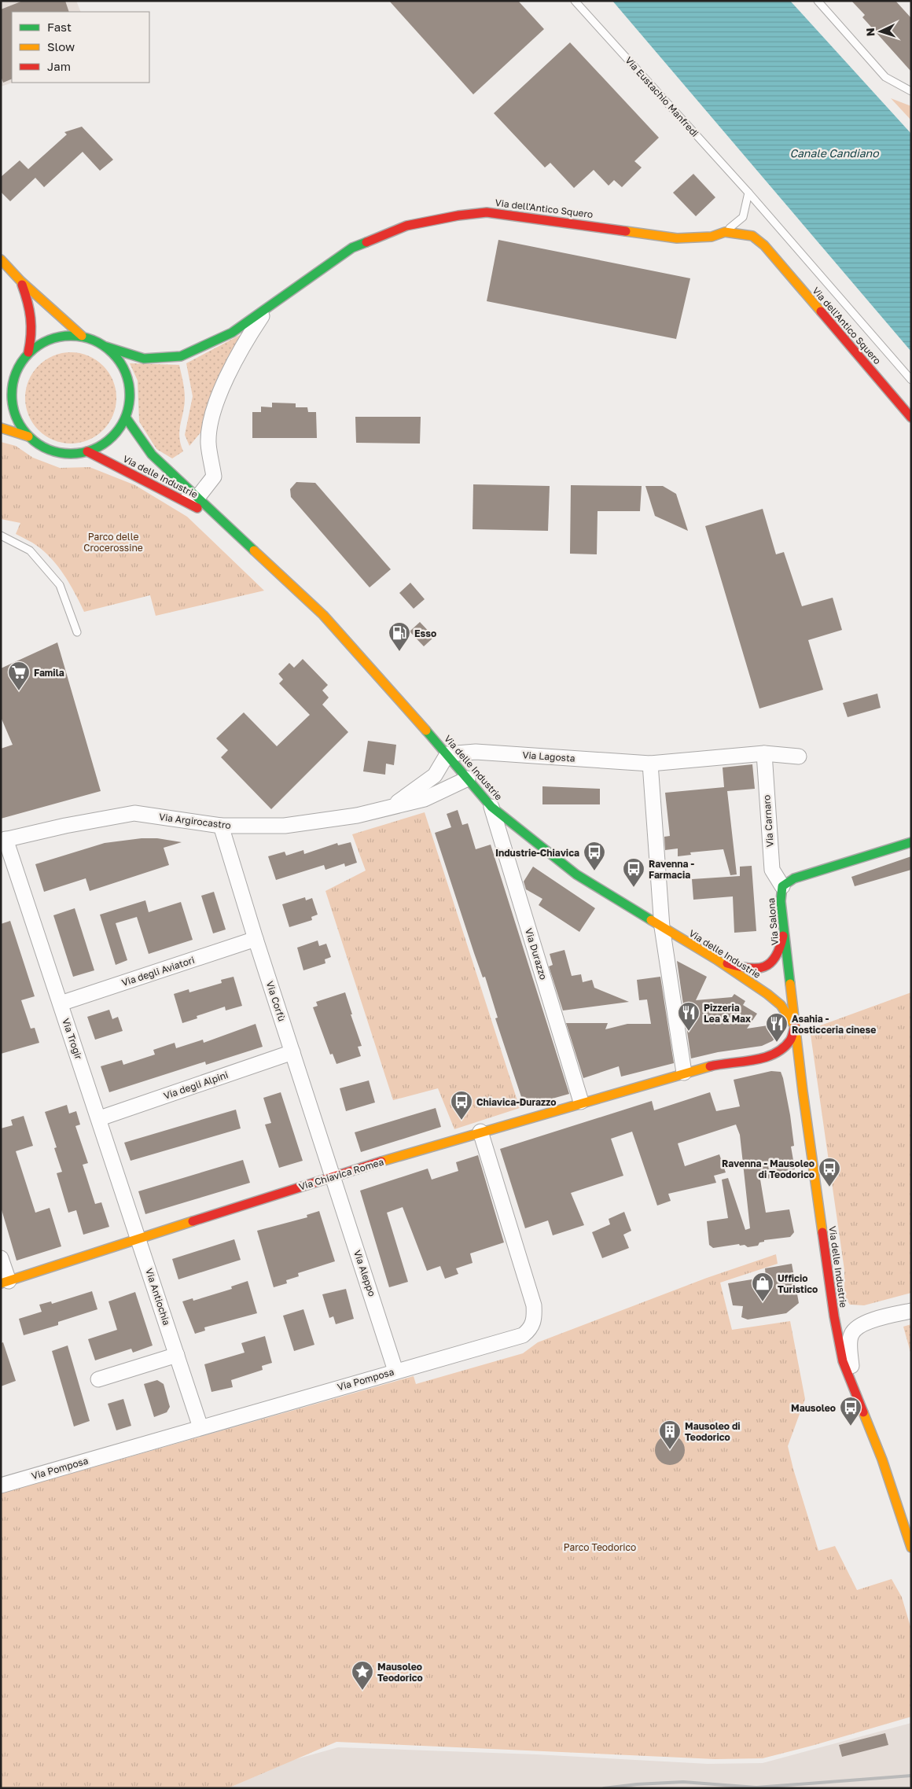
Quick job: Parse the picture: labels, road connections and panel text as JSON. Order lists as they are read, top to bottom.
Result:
{
  "streets": {
    "street": [
      "Via dell'Antico Squero",
      "Via delle Industrie",
      "Via Lagosta",
      "Via Argirocastro",
      "Via Carnaro",
      "Via Salona",
      "Via Durazzo",
      "Via degli Aviatori",
      "Via Corfù",
      "Via Trogir",
      "Via degli Alpini",
      "Via Chiavica Romea",
      "Via Aleppo",
      "Via Antiochia",
      "Via Pomposa"
    ],
    "lane": ["Via Eustachio Manfredi"]
  },
  "crossings": [
    ["Via dell'Antico Squero", "Via delle Industrie"],
    ["Via delle Industrie", "Via Lagosta"],
    ["Via delle Industrie", "Via Argirocastro"],
    ["Via delle Industrie", "Via Salona"],
    ["Via delle Industrie", "Via Durazzo"],
    ["Via Lagosta", "Via Argirocastro"],
    ["Via Lagosta", "Via Carnaro"],
    ["Via Argirocastro", "Via Corfù"],
    ["Via Argirocastro", "Via Trogir"],
    ["Via Carnaro", "Via Salona"],
    ["Via Durazzo", "Via Chiavica Romea"],
    ["Via degli Aviatori", "Via Corfù"],
    ["Via degli Aviatori", "Via Trogir"],
    ["Via Corfù", "Via degli Alpini"],
    ["Via Corfù", "Via Chiavica Romea"],
    ["Via Corfù", "Via Aleppo"],
    ["Via Trogir", "Via degli Alpini"],
    ["Via Trogir", "Via Chiavica Romea"],
    ["Via Trogir", "Via Antiochia"],
    ["Via Chiavica Romea", "Via Aleppo"],
    ["Via Chiavica Romea", "Via Antiochia"],
    ["Via Chiavica Romea", "Via Pomposa"],
    ["Via Aleppo", "Via Pomposa"],
    ["Via Antiochia", "Via Pomposa"]
  ],
  "water": ["Canale Candiano"],
  "parks": ["Parco delle Crocerossine", "Parco Teodorico"],
  "places": {
    "fuel station": ["Esso"],
    "supermarket": ["Famila"],
    "bus stop": [
      "Industrie-Chiavica",
      "Ravenna - Farmacia",
      "Chiavica-Durazzo",
      "Ravenna - Mausoleo di Teodorico",
      "Mausoleo"
    ],
    "restaurant": ["Pizzeria Lea & Max", "Asahia - Rosticceria cinese"],
    "shop": ["Ufficio Turistico"],
    "building": ["Mausoleo di Teodorico"],
    "place": ["Mausoleo Teodorico"]
  },
  "legend": ["Fast", "Slow", "Jam"],
  "north": "left"
}
